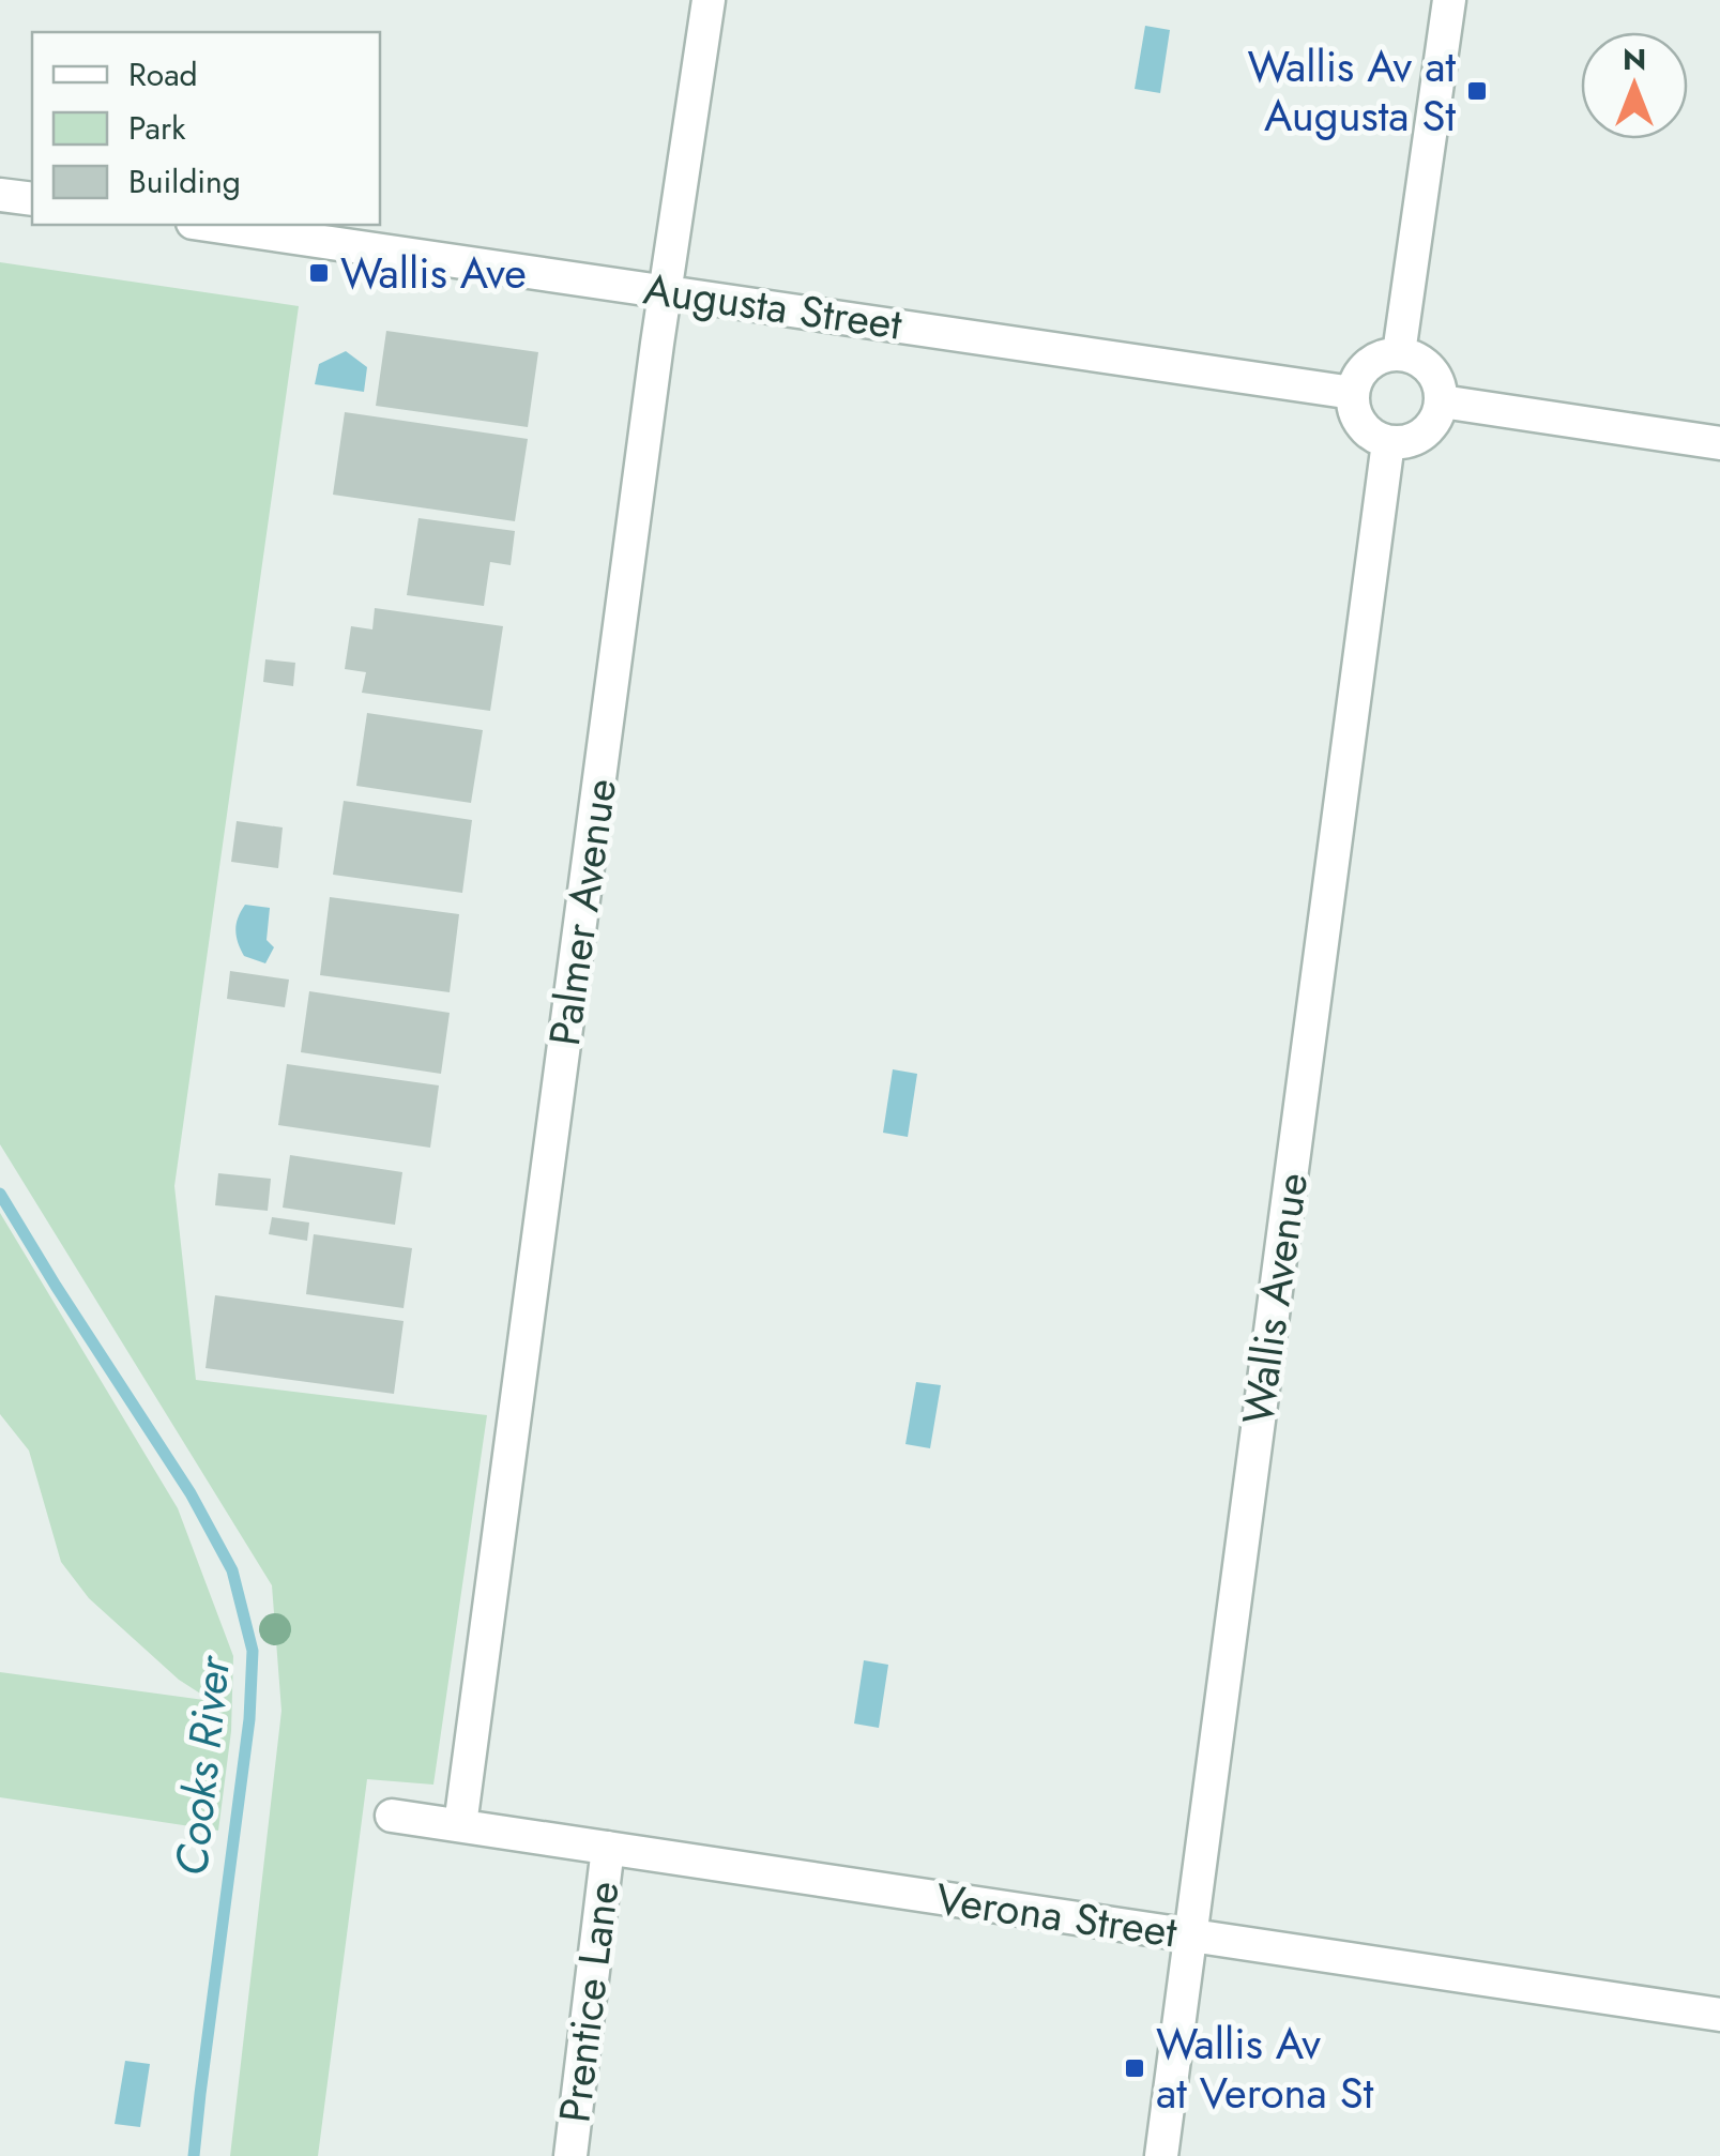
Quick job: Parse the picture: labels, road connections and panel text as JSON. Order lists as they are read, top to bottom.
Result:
{
  "streets": {
    "street": [
      "Augusta Street",
      "Palmer Avenue",
      "Wallis Avenue",
      "Verona Street",
      "Prentice Lane"
    ]
  },
  "crossings": [
    ["Augusta Street", "Palmer Avenue"],
    ["Augusta Street", "Wallis Avenue"],
    ["Palmer Avenue", "Verona Street"],
    ["Wallis Avenue", "Verona Street"],
    ["Verona Street", "Prentice Lane"]
  ],
  "water": ["Cooks River"],
  "places": {
    "transit": ["Wallis Av at Augusta St", "Wallis Ave", "Wallis Av at Verona St"]
  },
  "legend": ["Road", "Park", "Building"],
  "north": "top"
}
